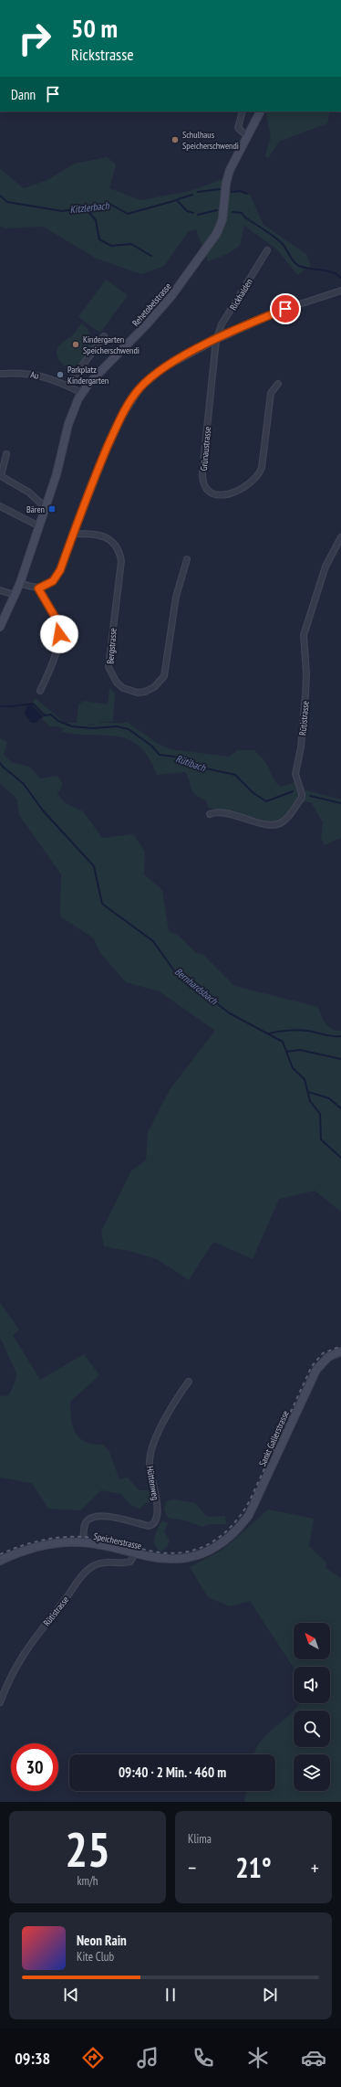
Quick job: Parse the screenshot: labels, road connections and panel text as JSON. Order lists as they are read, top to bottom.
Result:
{
  "streets": {
    "street": [
      "Rickhalden",
      "Rehetobelstrasse",
      "Au",
      "Grünaustrasse",
      "Bergstrasse",
      "Rütistrasse",
      "Sankt Gallerstrasse",
      "Hüttenweg",
      "Speicherstrasse"
    ]
  },
  "crossings": [
    ["Rickhalden", "Grünaustrasse"],
    ["Rehetobelstrasse", "Au"],
    ["Rütistrasse", "Speicherstrasse"],
    ["Sankt Gallerstrasse", "Speicherstrasse"],
    ["Hüttenweg", "Speicherstrasse"]
  ],
  "water": ["Kitzlerbach", "Rütibach", "Bernhardsbach"],
  "places": {
    "other": ["Schulhaus Speicherschwendi", "Kindergarten Speicherschwendi", "Parkplatz Kindergarten"],
    "transit": ["Bären"]
  },
  "north": "top left",
  "page": {
    "turn": ["50 m", "Rickstrasse"],
    "then": "Dann",
    "limit": "30",
    "trip": "09:40 · 2 Min. · 460 m",
    "tile": [
      ["25", "km/h"],
      "Klima"
    ],
    "heat": ["−", "21°", "+"],
    "song": ["Neon Rain", "Kite Club"],
    "tabs": "09:38"
  }
}
